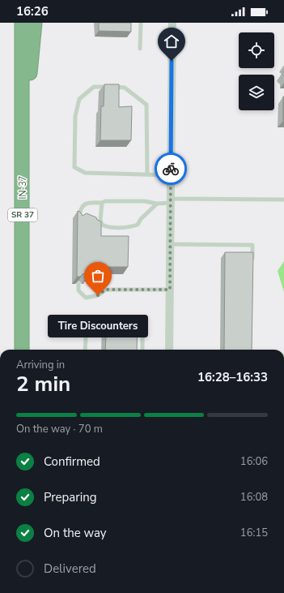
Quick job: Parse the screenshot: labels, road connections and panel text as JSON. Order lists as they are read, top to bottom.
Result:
{
  "streets": {
    "highway": ["IN-37", "SR 37"]
  },
  "places": ["Tire Discounters"],
  "page": {
    "status": "16:26",
    "bubble": "Tire Discounters",
    "heading": ["2 min", "Arriving in", "16:28–16:33"],
    "bar": "On the way · 70 m",
    "list": [
      ["Confirmed", "16:06"],
      ["Preparing", "16:08"],
      ["On the way", "16:15"],
      "Delivered"
    ]
  }
}
